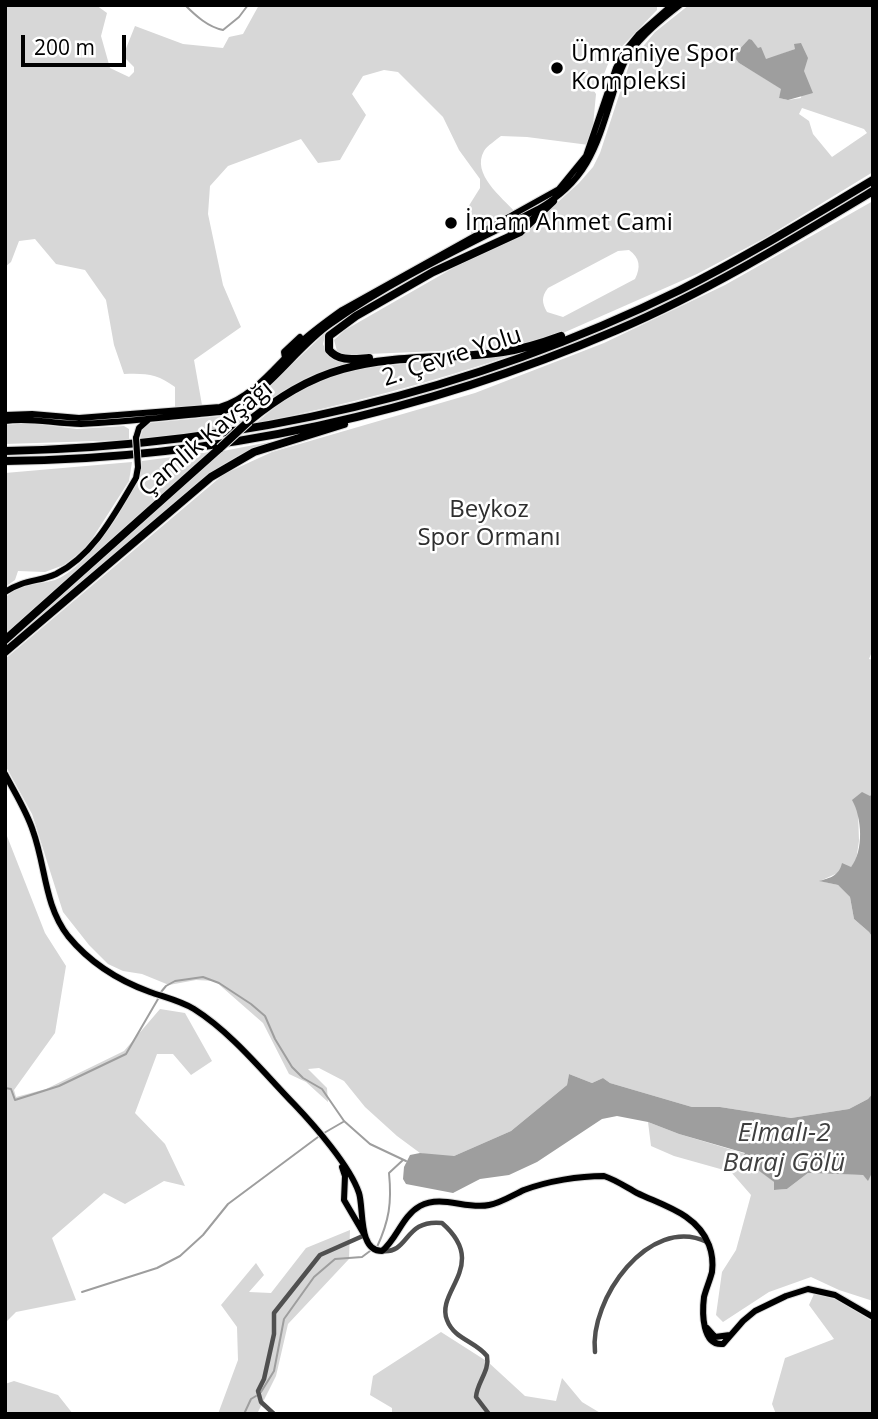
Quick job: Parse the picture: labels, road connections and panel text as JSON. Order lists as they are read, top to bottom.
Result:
{
  "streets": {
    "highway": ["2. Çevre Yolu", "Çamlık Kavşağı"]
  },
  "crossings": [
    ["2. Çevre Yolu", "Çamlık Kavşağı"]
  ],
  "water": ["Elmalı-2 Baraj Gölü"],
  "parks": ["Beykoz Spor Ormanı"],
  "places": ["Ümraniye Spor Kompleksi", "İmam Ahmet Cami"],
  "scale_bar": "200 m"
}
